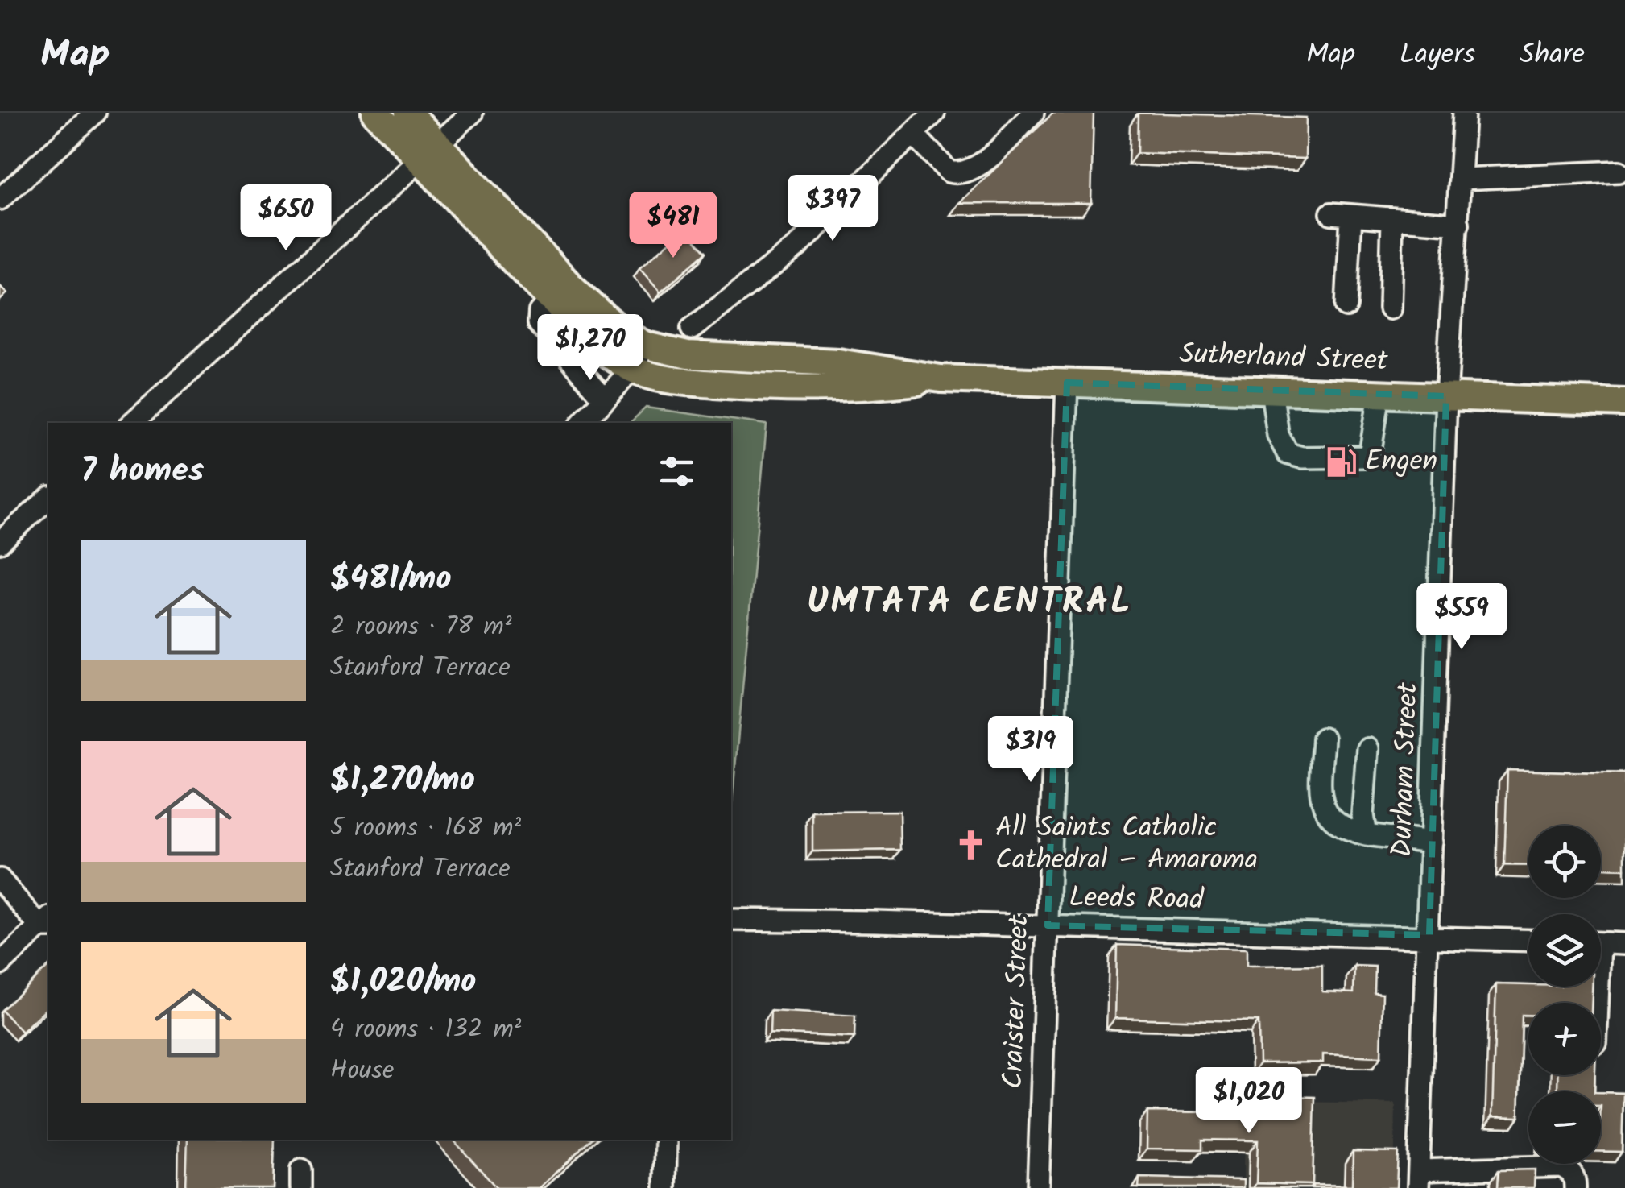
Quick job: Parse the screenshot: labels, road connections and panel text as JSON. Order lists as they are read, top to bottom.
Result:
{
  "streets": {
    "main road": ["Sutherland Street"],
    "street": ["Durham Street", "Leeds Road", "Craister Street"]
  },
  "crossings": [
    ["Sutherland Street", "Durham Street"],
    ["Sutherland Street", "Craister Street"],
    ["Durham Street", "Leeds Road"],
    ["Leeds Road", "Craister Street"]
  ],
  "districts": ["UMTATA CENTRAL"],
  "places": {
    "fuel station": ["Engen"],
    "church": ["All Saints Catholic Cathedral – Amaroma"]
  },
  "page": {
    "header": "Map",
    "nav": ["Map", "Layers", "Share"],
    "price": [
      "$397",
      "$650",
      "$481",
      "$1,270",
      "$559",
      "$319",
      "$1,020"
    ],
    "heading": "7 homes",
    "list": [
      {
        "name": "$481/mo",
        "note": "2 rooms · 78 m² · Stanford Terrace"
      },
      {
        "name": "$1,270/mo",
        "note": "5 rooms · 168 m² · Stanford Terrace"
      },
      {
        "name": "$1,020/mo",
        "note": "4 rooms · 132 m² · House"
      }
    ],
    "map_buttons": ["+", "−"]
  }
}
